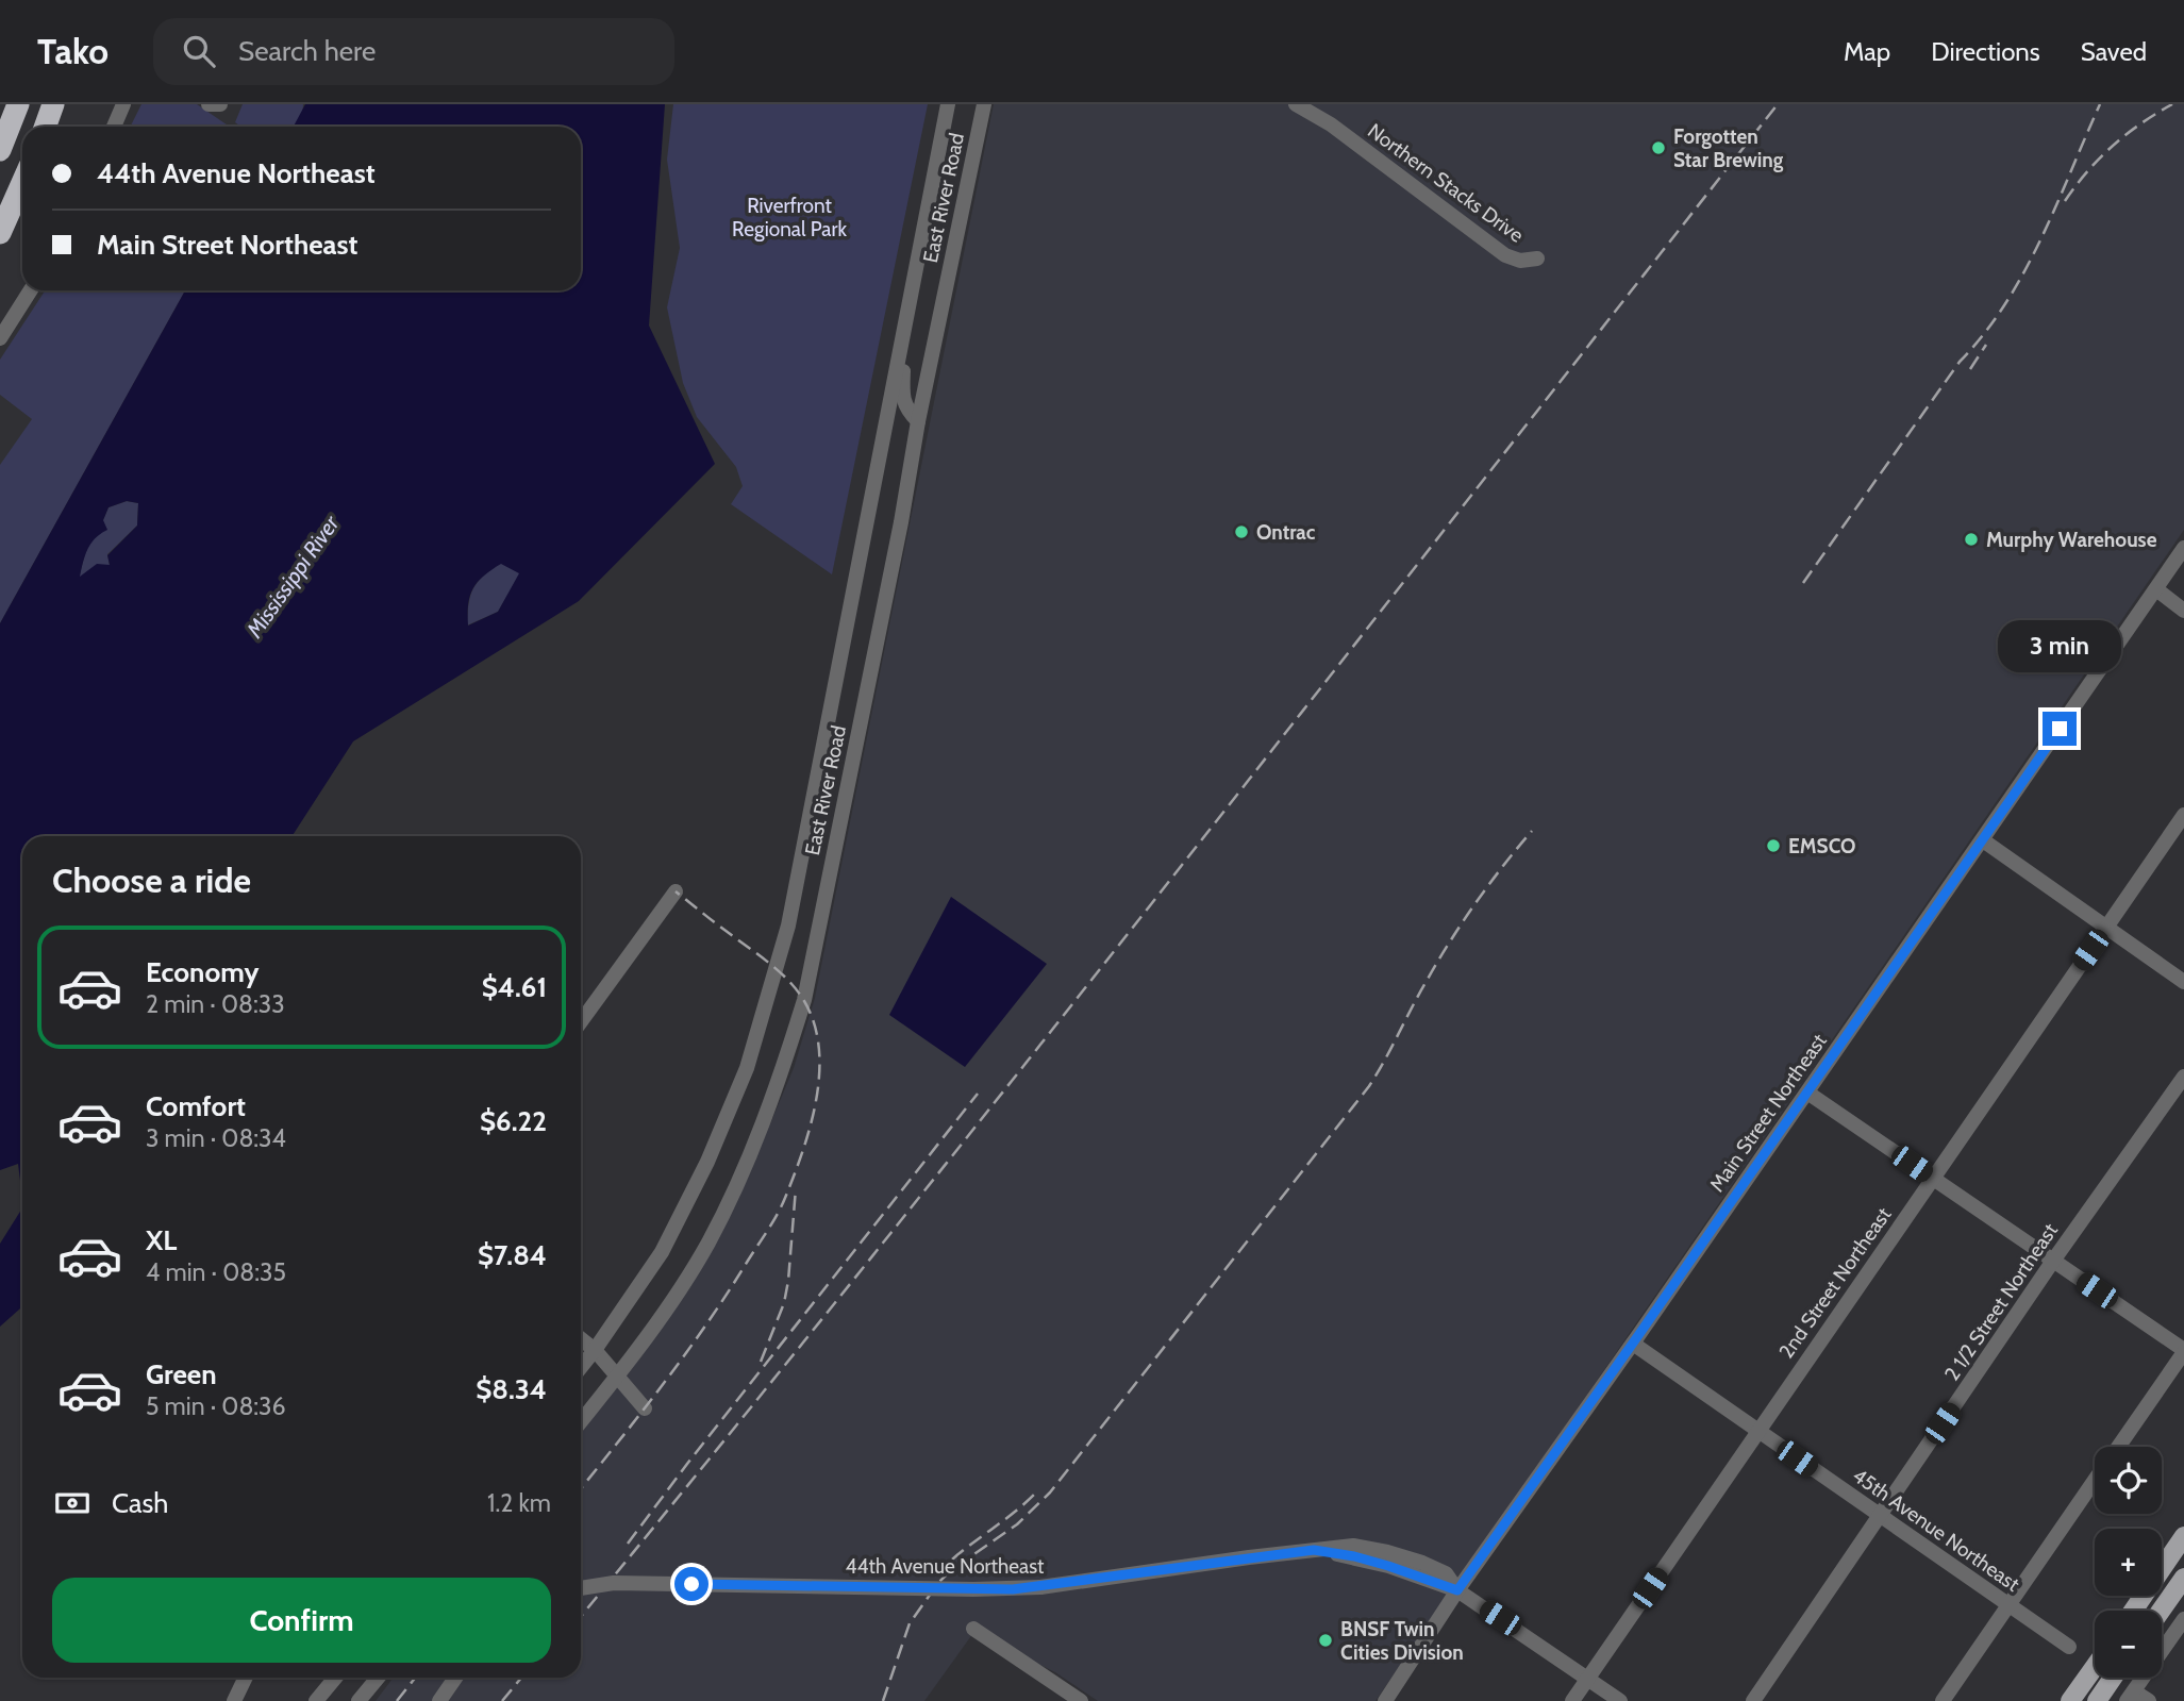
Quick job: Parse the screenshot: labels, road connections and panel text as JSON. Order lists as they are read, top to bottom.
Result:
{
  "streets": {
    "street": [
      "Northern Stacks Drive",
      "East River Road",
      "Main Street Northeast",
      "2nd Street Northeast",
      "2 1/2 Street Northeast",
      "45th Avenue Northeast",
      "44th Avenue Northeast"
    ]
  },
  "crossings": [
    ["Main Street Northeast", "45th Avenue Northeast"],
    ["Main Street Northeast", "44th Avenue Northeast"],
    ["2nd Street Northeast", "45th Avenue Northeast"],
    ["2nd Street Northeast", "44th Avenue Northeast"],
    ["2 1/2 Street Northeast", "45th Avenue Northeast"]
  ],
  "water": ["Mississippi River"],
  "parks": ["Riverfront Regional Park"],
  "places": [
    "Forgotten Star Brewing",
    "Ontrac",
    "Murphy Warehouse",
    "EMSCO",
    "BNSF Twin Cities Division"
  ],
  "page": {
    "header": "Tako",
    "search": "Search here",
    "nav": ["Map", "Directions", "Saved"],
    "banner": ["44th Avenue Northeast", "Main Street Northeast"],
    "bubble": "3 min",
    "heading": "Choose a ride",
    "list": [
      {
        "name": "Economy",
        "note": "2 min · 08:33",
        "value": "$4.61"
      },
      {
        "name": "Comfort",
        "note": "3 min · 08:34",
        "value": "$6.22"
      },
      {
        "name": "XL",
        "note": "4 min · 08:35",
        "value": "$7.84"
      },
      {
        "name": "Green",
        "note": "5 min · 08:36",
        "value": "$8.34"
      }
    ],
    "map_buttons": ["+", "−"],
    "pay": ["Cash", "1.2 km"],
    "buttons": "Confirm"
  }
}
